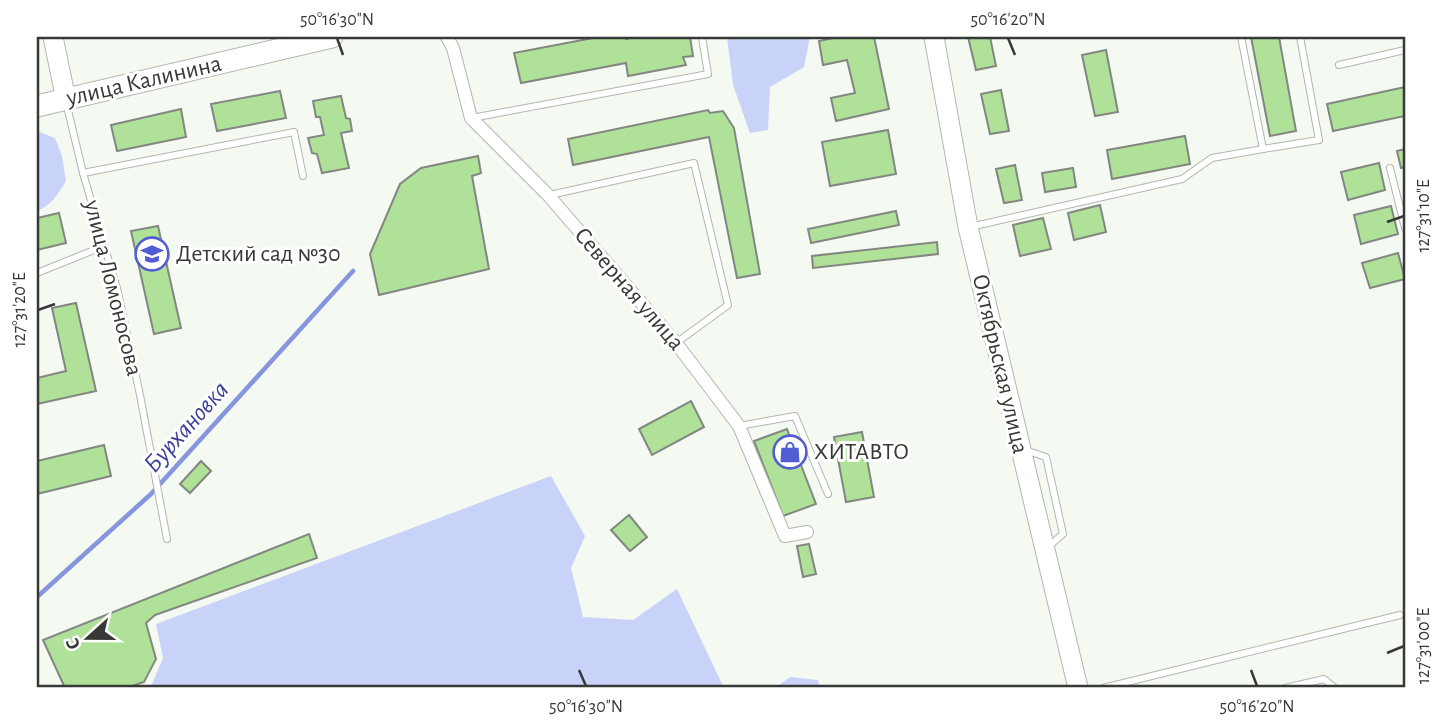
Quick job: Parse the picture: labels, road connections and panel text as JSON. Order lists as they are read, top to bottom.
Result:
{
  "streets": {
    "main road": ["улица Калинина", "улица Ломоносова", "Октябрьская улица"],
    "street": ["Северная улица"]
  },
  "crossings": [
    ["улица Калинина", "улица Ломоносова"]
  ],
  "water": ["Бурхановка"],
  "places": {
    "school or university": ["Детский сад №30"],
    "shop": ["ХИТАВТО"]
  },
  "north": "left",
  "coordinates": [
    "50°16'30\"N",
    "50°16'20\"N",
    "127°31'10\"E",
    "127°31'20\"E",
    "127°31'00\"E"
  ]
}
